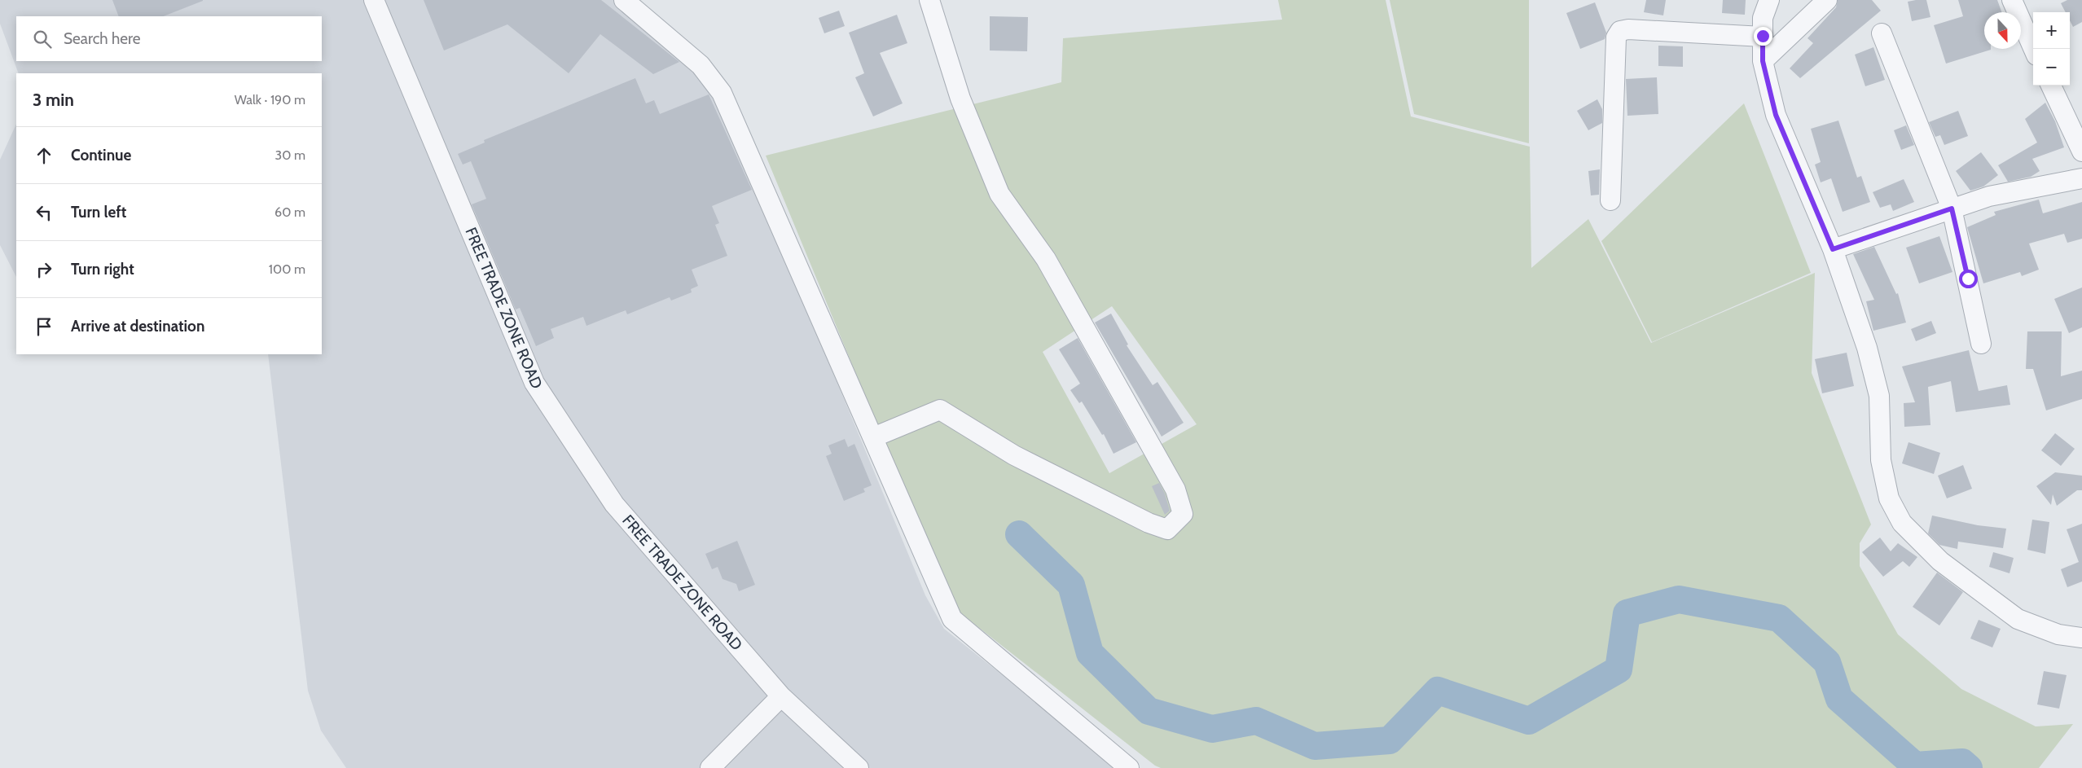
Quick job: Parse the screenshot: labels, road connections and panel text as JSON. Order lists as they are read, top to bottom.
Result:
{
  "streets": {
    "street": ["FREE TRADE ZONE ROAD"]
  },
  "north": "bottom",
  "page": {
    "map_buttons": ["+", "−"],
    "search": "Search here",
    "heading": ["3 min", "Walk · 190 m"],
    "list": [
      ["Continue", "30 m"],
      ["Turn left", "60 m"],
      ["Turn right", "100 m"],
      "Arrive at destination"
    ]
  }
}
